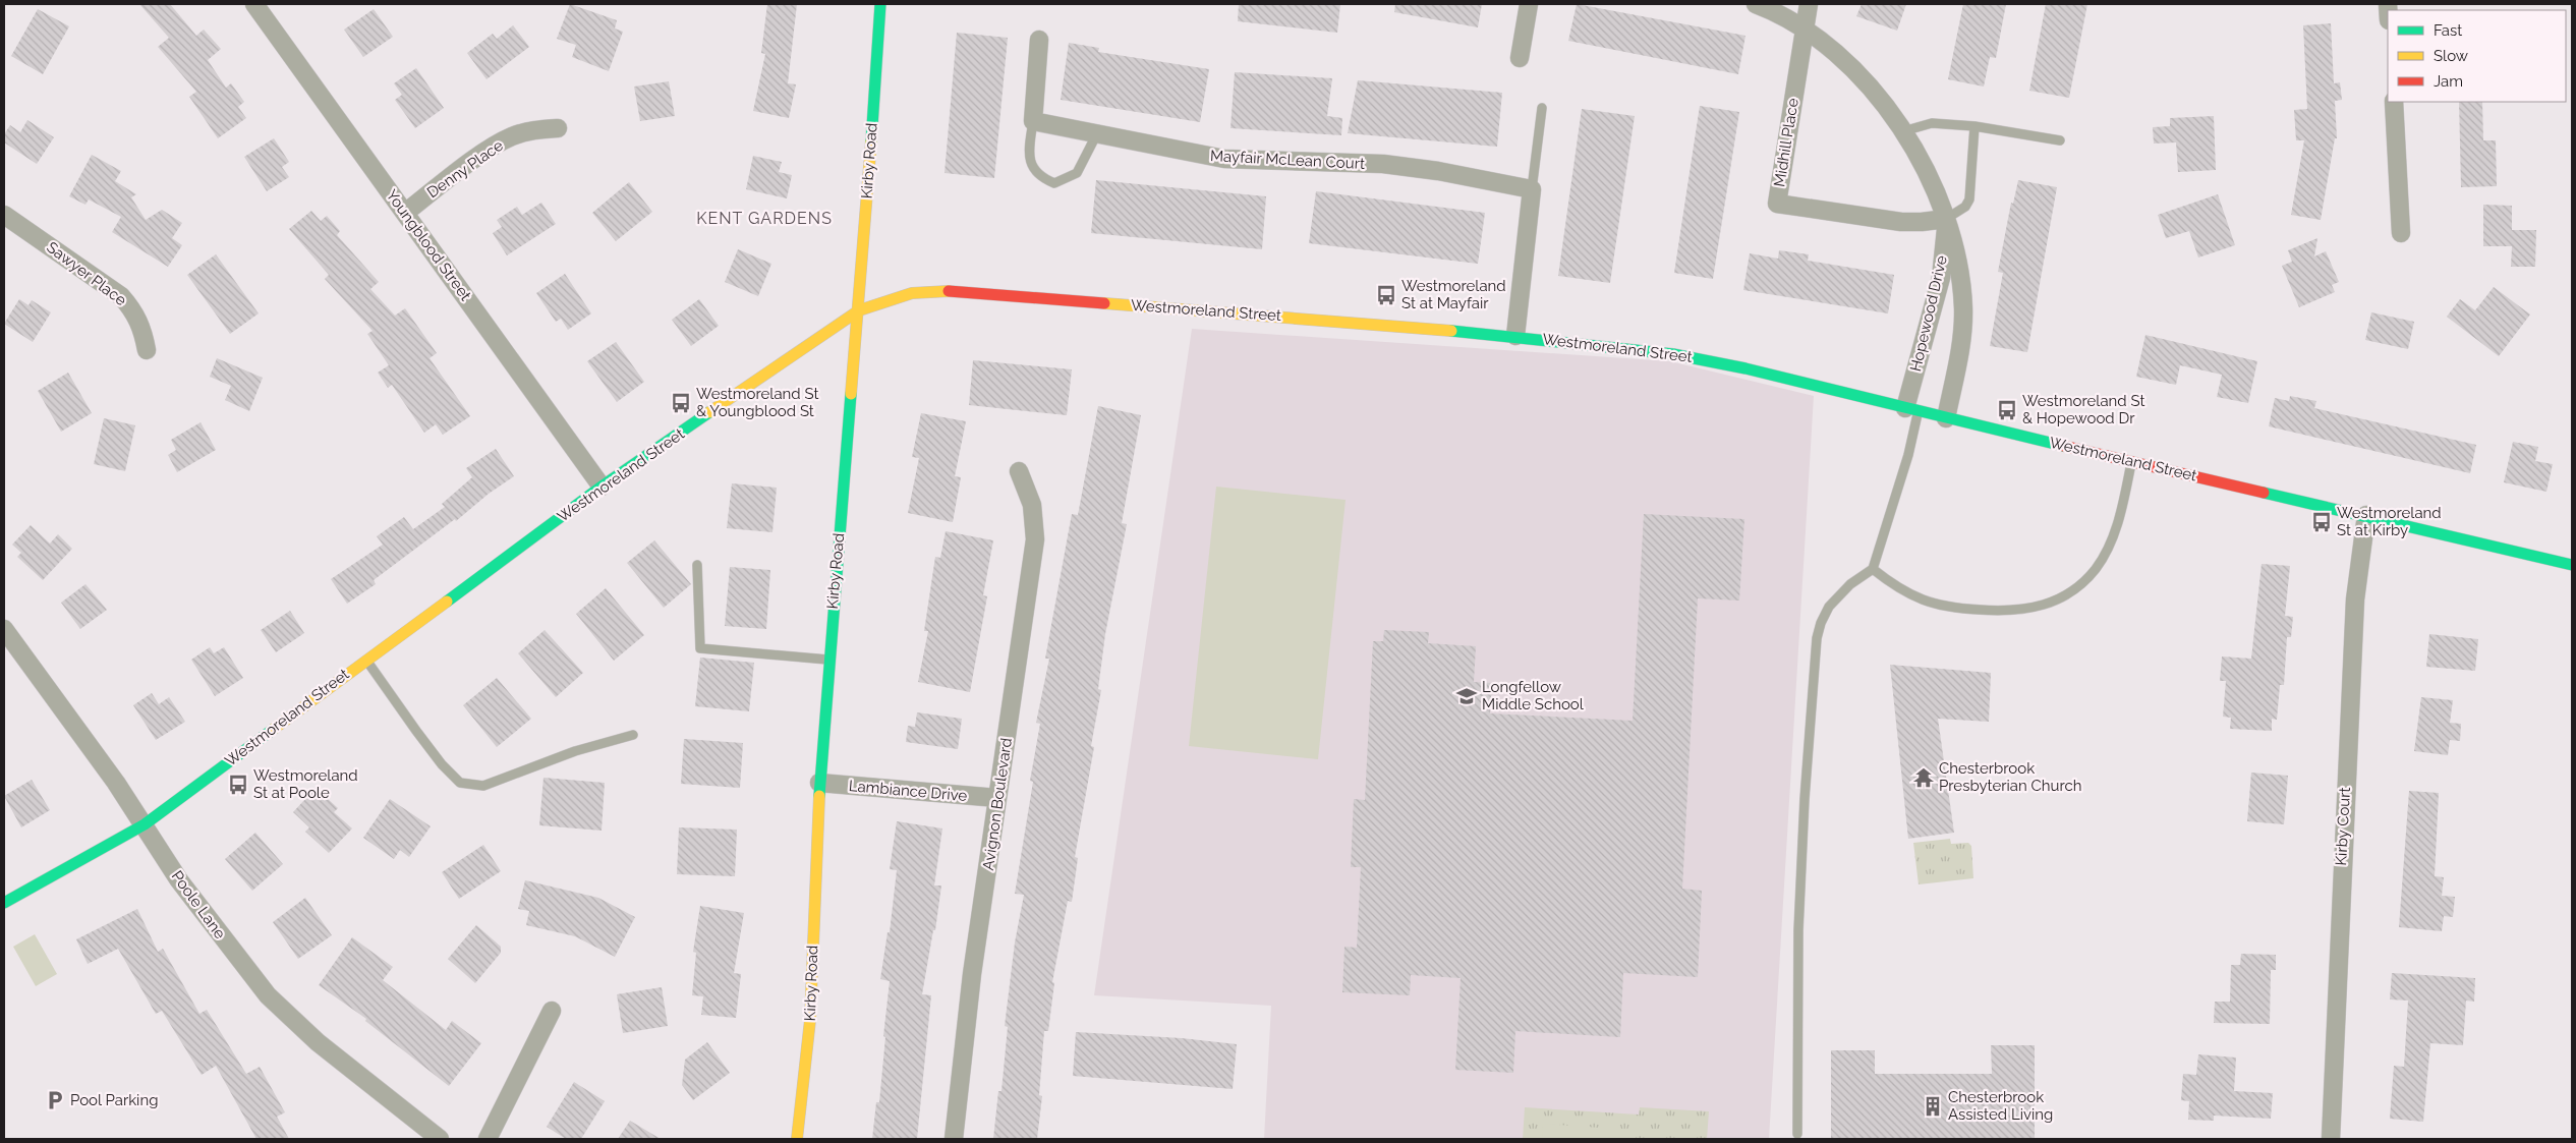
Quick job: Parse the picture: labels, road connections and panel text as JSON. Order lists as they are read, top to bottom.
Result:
{
  "streets": {
    "main road": ["Kirby Road", "Westmoreland Street"],
    "street": [
      "Midhill Place",
      "Mayfair McLean Court",
      "Denny Place",
      "Youngblood Street",
      "Sawyer Place",
      "Hopewood Drive",
      "Lambiance Drive",
      "Avignon Boulevard",
      "Kirby Court",
      "Poole Lane"
    ]
  },
  "crossings": [
    ["Midhill Place", "Hopewood Drive"],
    ["Kirby Road", "Westmoreland Street"],
    ["Kirby Road", "Lambiance Drive"],
    ["Denny Place", "Youngblood Street"],
    ["Youngblood Street", "Westmoreland Street"],
    ["Westmoreland Street", "Hopewood Drive"],
    ["Westmoreland Street", "Kirby Court"],
    ["Westmoreland Street", "Poole Lane"],
    ["Lambiance Drive", "Avignon Boulevard"]
  ],
  "districts": ["KENT GARDENS"],
  "places": {
    "bus stop": [
      "Westmoreland St at Mayfair",
      "Westmoreland St & Youngblood St",
      "Westmoreland St & Hopewood Dr",
      "Westmoreland St at Kirby",
      "Westmoreland St at Poole"
    ],
    "school or university": ["Longfellow Middle School"],
    "temple": ["Chesterbrook Presbyterian Church"],
    "parking": ["Pool Parking"],
    "building": ["Chesterbrook Assisted Living"]
  },
  "legend": ["Fast", "Slow", "Jam"]
}
